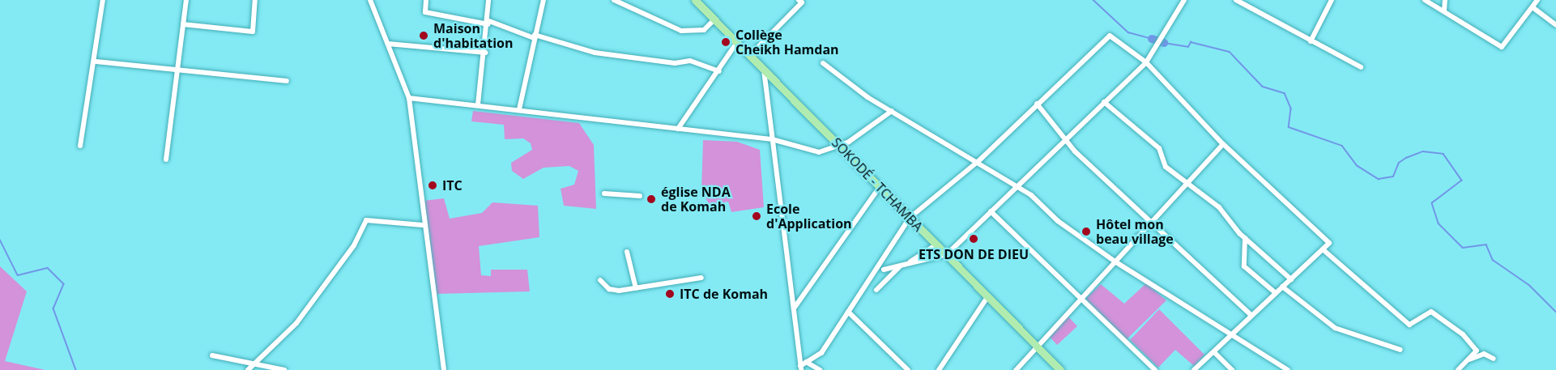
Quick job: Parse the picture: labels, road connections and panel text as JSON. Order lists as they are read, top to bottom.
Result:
{
  "streets": {
    "main road": ["SOKODÉ - TCHAMBA"]
  },
  "places": [
    "Maison d'habitation",
    "Collège Cheikh Hamdan",
    "ITC",
    "église NDA de Komah",
    "Ecole d'Application",
    "Hôtel mon beau village",
    "ETS DON DE DIEU",
    "ITC de Komah"
  ]
}
